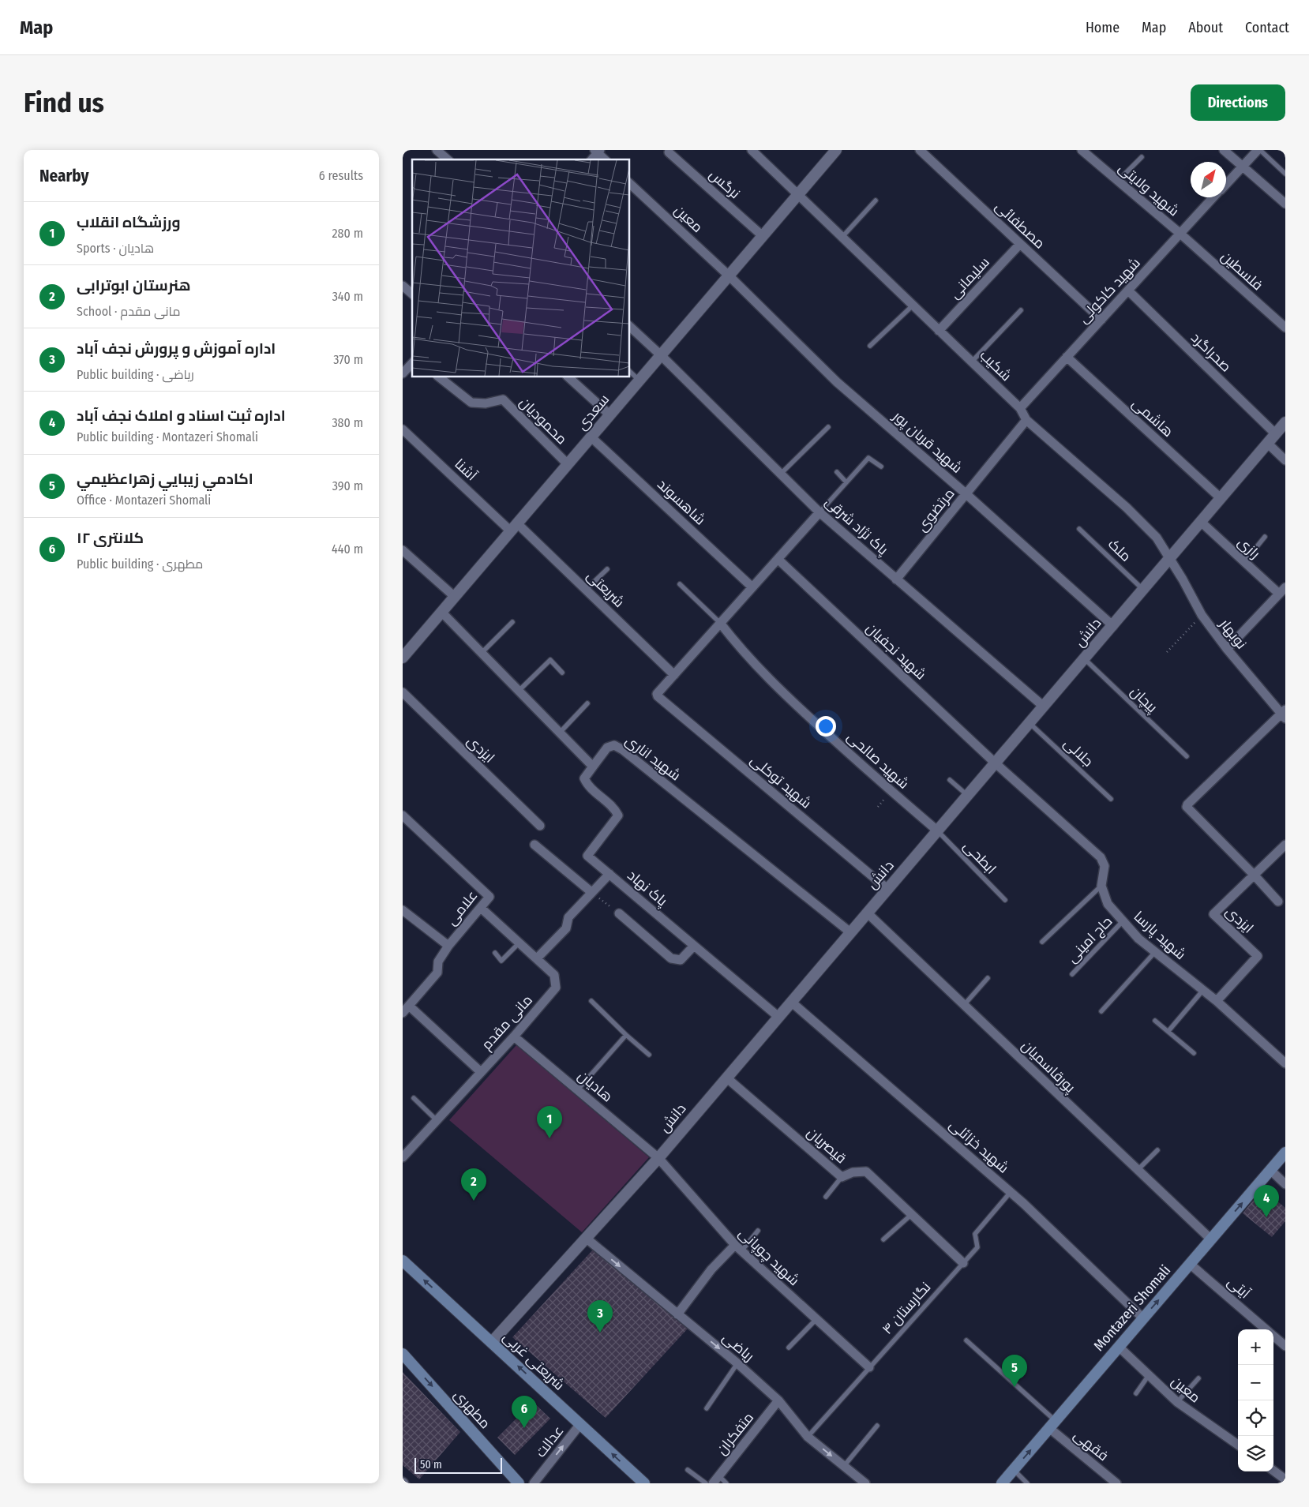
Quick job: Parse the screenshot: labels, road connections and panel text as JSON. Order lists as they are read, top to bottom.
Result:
{
  "streets": {
    "main road": ["Montazeri Shomali", "شریعتی غربی", "مطهری"],
    "street": [
      "نرگس",
      "شهید ولایتی",
      "معین",
      "مصطفائی",
      "فلسطین",
      "سلیمانی",
      "شهید کاکولی",
      "صحراگرد",
      "شکیب",
      "سعدی",
      "هاشمی",
      "محمودیان",
      "شهید قربان پور",
      "آشنا",
      "شاهسوند",
      "مرتضوی",
      "پاک نژاد شرقی",
      "رازی",
      "شریعتی",
      "دانش",
      "نوبهار",
      "شهید نجفیان",
      "ایزدی",
      "شهید اناری",
      "شهید صالحی",
      "شهید توکلی",
      "پاک نهاد",
      "علامی",
      "شهید پارسا",
      "مانی مقدم",
      "پورقاسمیان",
      "هادیان",
      "قیصریان",
      "شهید خزائلی",
      "شهید چوپانی",
      "آیتی",
      "ریاضی",
      "متفکران",
      "عدالت",
      "فقهی"
    ],
    "lane": [
      "ملک",
      "پیچان",
      "جلالی",
      "ابطحی",
      "حاج امینی",
      "نگارستان ۴"
    ]
  },
  "crossings": [
    ["نرگس", "سعدی"],
    ["شهید ولایتی", "فلسطین"],
    ["شهید ولایتی", "شهید کاکولی"],
    ["معین", "سعدی"],
    ["معین", "شهید قربان پور"],
    ["معین", "Montazeri Shomali"],
    ["مصطفائی", "سلیمانی"],
    ["مصطفائی", "شهید کاکولی"],
    ["فلسطین", "شهید کاکولی"],
    ["سلیمانی", "شکیب"],
    ["شهید کاکولی", "صحراگرد"],
    ["شهید کاکولی", "شکیب"],
    ["شهید کاکولی", "هاشمی"],
    ["صحراگرد", "دانش"],
    ["شکیب", "سعدی"],
    ["شکیب", "مرتضوی"],
    ["شکیب", "دانش"],
    ["شکیب", "نوبهار"],
    ["سعدی", "محمودیان"],
    ["سعدی", "شهید قربان پور"],
    ["سعدی", "آشنا"],
    ["سعدی", "شاهسوند"],
    ["سعدی", "پاک نژاد شرقی"],
    ["سعدی", "شریعتی"],
    ["هاشمی", "دانش"],
    ["شهید قربان پور", "مرتضوی"],
    ["شهید قربان پور", "دانش"],
    ["آشنا", "شریعتی"],
    ["مرتضوی", "پاک نژاد شرقی"],
    ["پاک نژاد شرقی", "دانش"],
    ["رازی", "دانش"],
    ["ملک", "دانش"],
    ["شریعتی", "شهید توکلی"],
    ["دانش", "نوبهار"],
    ["دانش", "شهید نجفیان"],
    ["دانش", "پیچان"],
    ["دانش", "جلالی"],
    ["دانش", "شهید اناری"],
    ["دانش", "شهید صالحی"],
    ["دانش", "شهید توکلی"],
    ["دانش", "ابطحی"],
    ["دانش", "پاک نهاد"],
    ["دانش", "پورقاسمیان"],
    ["دانش", "هادیان"],
    ["دانش", "قیصریان"],
    ["دانش", "شهید خزائلی"],
    ["دانش", "شهید چوپانی"],
    ["دانش", "ریاضی"],
    ["دانش", "شریعتی غربی"],
    ["ایزدی", "شهید پارسا"],
    ["شهید اناری", "پاک نهاد"],
    ["شهید صالحی", "ابطحی"],
    ["علامی", "مانی مقدم"],
    ["شهید پارسا", "حاج امینی"],
    ["مانی مقدم", "هادیان"],
    ["پورقاسمیان", "Montazeri Shomali"],
    ["هادیان", "شهید چوپانی"],
    ["قیصریان", "نگارستان ۴"],
    ["شهید خزائلی", "نگارستان ۴"],
    ["شهید خزائلی", "Montazeri Shomali"],
    ["شهید چوپانی", "نگارستان ۴"],
    ["آیتی", "Montazeri Shomali"],
    ["نگارستان ۴", "ریاضی"],
    ["Montazeri Shomali", "فقهی"],
    ["ریاضی", "متفکران"],
    ["شریعتی غربی", "عدالت"]
  ],
  "one_way": [
    "Montazeri Shomali",
    "ریاضی",
    "شریعتی غربی",
    "مطهری",
    "عدالت"
  ],
  "scale_bar": "50 m",
  "north": "top right",
  "page": {
    "header": "Map",
    "nav": [
      "Home",
      "Map",
      "About",
      "Contact"
    ],
    "buttons": "Directions",
    "title": "Find us",
    "heading": ["Nearby", "6 results"],
    "list": [
      {
        "mark": "1",
        "name": "ورزشگاه انقلاب",
        "note": "Sports · هادیان",
        "value": "280 m"
      },
      {
        "mark": "2",
        "name": "هنرستان ابوترابی",
        "note": "School · مانی مقدم",
        "value": "340 m"
      },
      {
        "mark": "3",
        "name": "اداره آموزش و پرورش نجف آباد",
        "note": "Public building · ریاضی",
        "value": "370 m"
      },
      {
        "mark": "4",
        "name": "اداره ثبت اسناد و املاک نجف آباد",
        "note": "Public building · Montazeri Shomali",
        "value": "380 m"
      },
      {
        "mark": "5",
        "name": "اكادمي زيبايي زهراعظيمي",
        "note": "Office · Montazeri Shomali",
        "value": "390 m"
      },
      {
        "mark": "6",
        "name": "کلانتری ۱۲",
        "note": "Public building · مطهری",
        "value": "440 m"
      }
    ],
    "pins": [
      "1",
      "2",
      "4",
      "3",
      "5",
      "6"
    ],
    "map_buttons": ["+", "−"],
    "scale": "50 m"
  }
}
